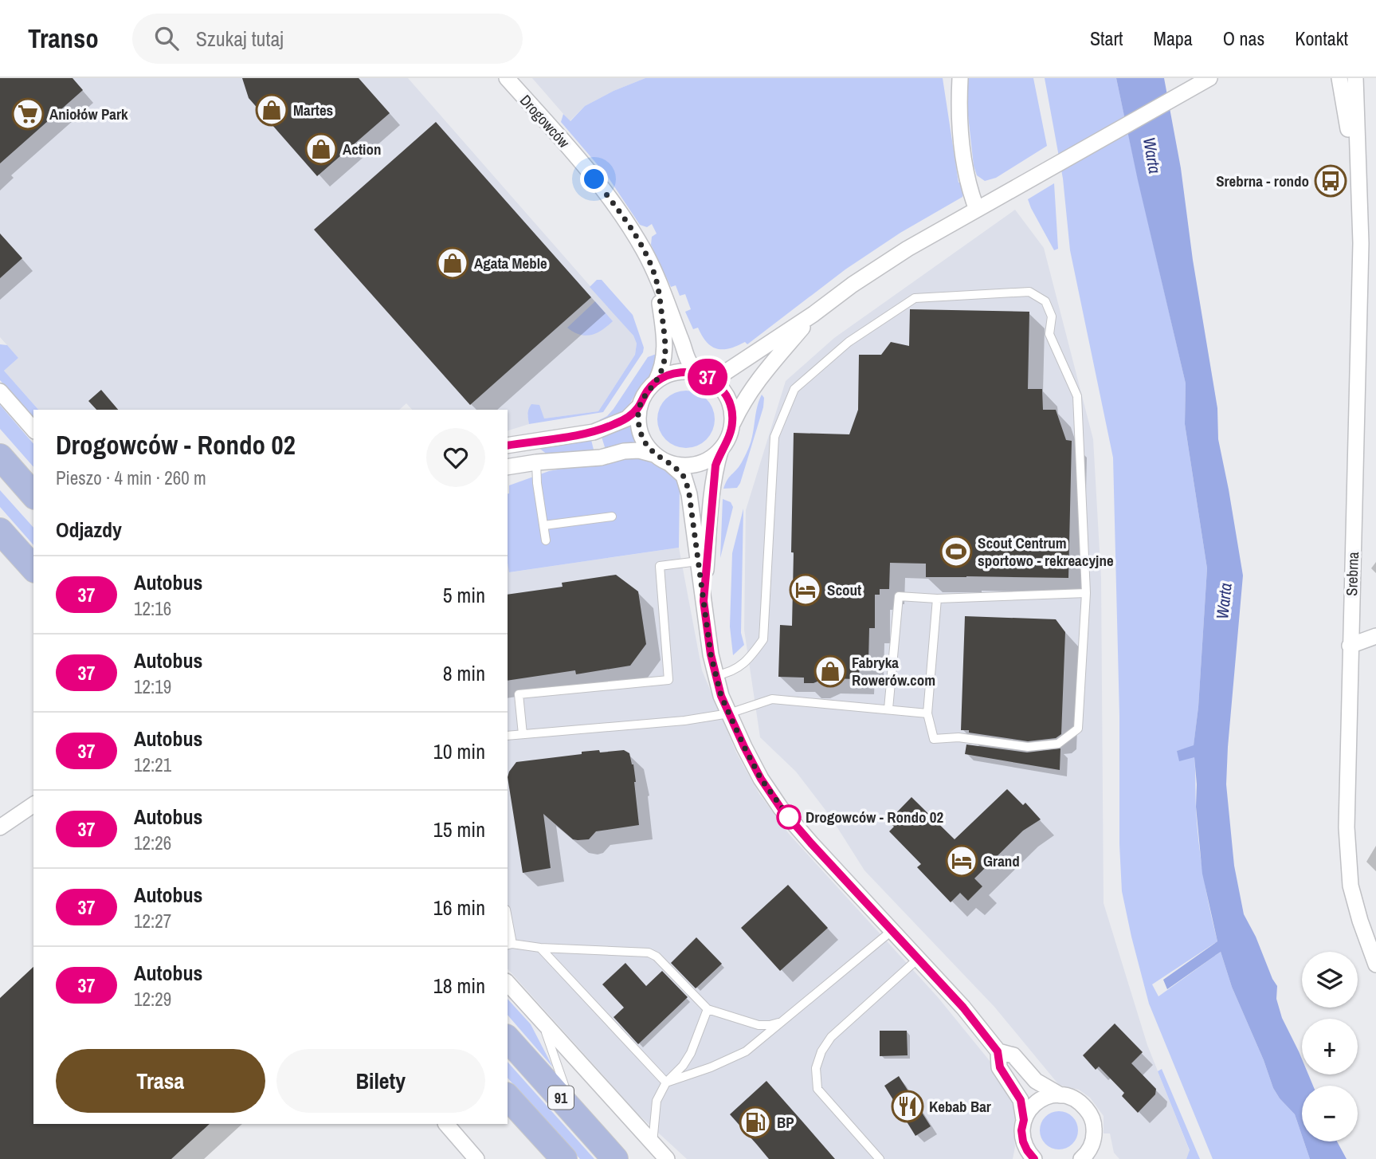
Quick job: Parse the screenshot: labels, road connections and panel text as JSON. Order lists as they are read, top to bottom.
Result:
{
  "streets": {
    "main road": ["91"],
    "street": ["Drogowców", "Srebrna"]
  },
  "water": ["Warta"],
  "places": {
    "shop": [
      "Martes",
      "Action",
      "Agata Meble",
      "Fabryka Rowerów.com"
    ],
    "supermarket": ["Aniołów Park"],
    "bus stop": ["Srebrna - rondo"],
    "sports": ["Scout Centrum sportowo - rekreacyjne"],
    "hotel": ["Scout", "Grand"],
    "other": ["Drogowców - Rondo 02"],
    "restaurant": ["Kebab Bar"],
    "fuel station": ["BP"]
  },
  "lines": ["bus line 37"],
  "page": {
    "header": "Transo",
    "search": "Szukaj tutaj",
    "nav": [
      "Start",
      "Mapa",
      "O nas",
      "Kontakt"
    ],
    "on_map": "37",
    "heading": [
      ["Drogowców - Rondo 02", "Pieszo · 4 min · 260 m"],
      "Odjazdy"
    ],
    "list": [
      {
        "mark": "37",
        "name": "Autobus",
        "note": "12:16",
        "value": "5 min"
      },
      {
        "mark": "37",
        "name": "Autobus",
        "note": "12:19",
        "value": "8 min"
      },
      {
        "mark": "37",
        "name": "Autobus",
        "note": "12:21",
        "value": "10 min"
      },
      {
        "mark": "37",
        "name": "Autobus",
        "note": "12:26",
        "value": "15 min"
      },
      {
        "mark": "37",
        "name": "Autobus",
        "note": "12:27",
        "value": "16 min"
      },
      {
        "mark": "37",
        "name": "Autobus",
        "note": "12:29",
        "value": "18 min"
      }
    ],
    "map_buttons": ["+", "−"],
    "buttons": ["Trasa", "Bilety"]
  }
}
